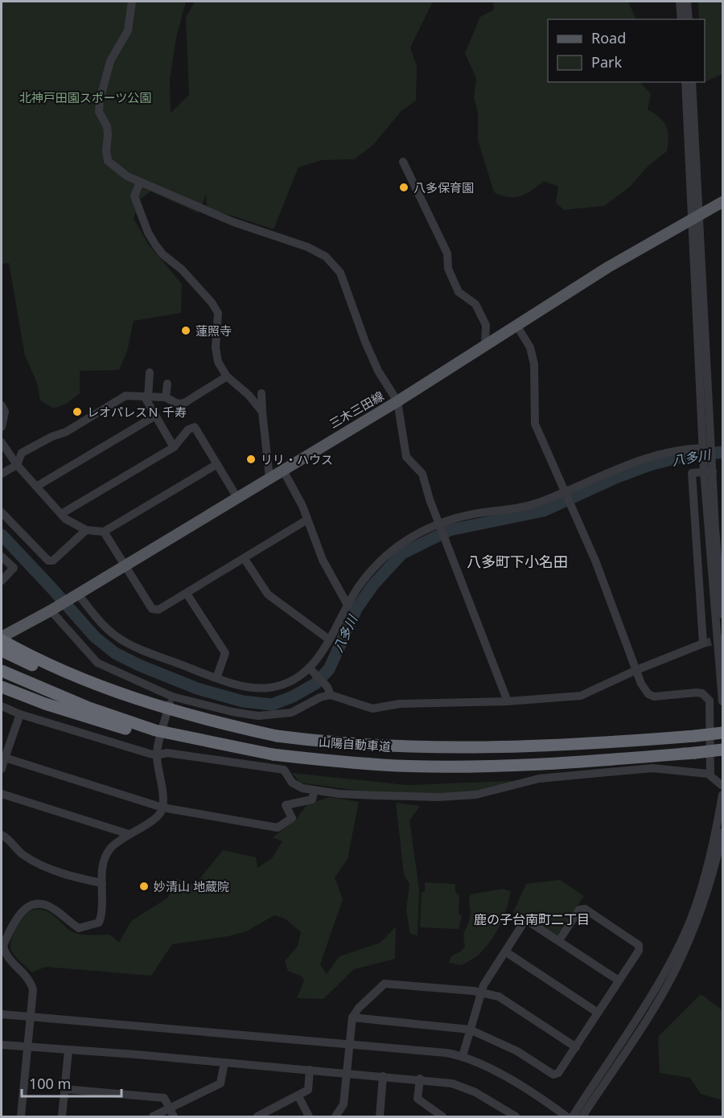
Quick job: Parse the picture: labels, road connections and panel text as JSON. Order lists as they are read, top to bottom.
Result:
{
  "streets": {
    "highway": ["山陽自動車道"],
    "main road": ["三木三田線"]
  },
  "districts": ["八多町下小名田", "鹿の子台南町二丁目"],
  "water": ["八多川"],
  "parks": ["北神戸田園スポーツ公園"],
  "places": [
    "八多保育園",
    "蓮照寺",
    "レオパレスＮ 千寿",
    "リリ・ハウス",
    "妙清山 地蔵院"
  ],
  "legend": ["Road", "Park"],
  "scale_bar": "100 m"
}
